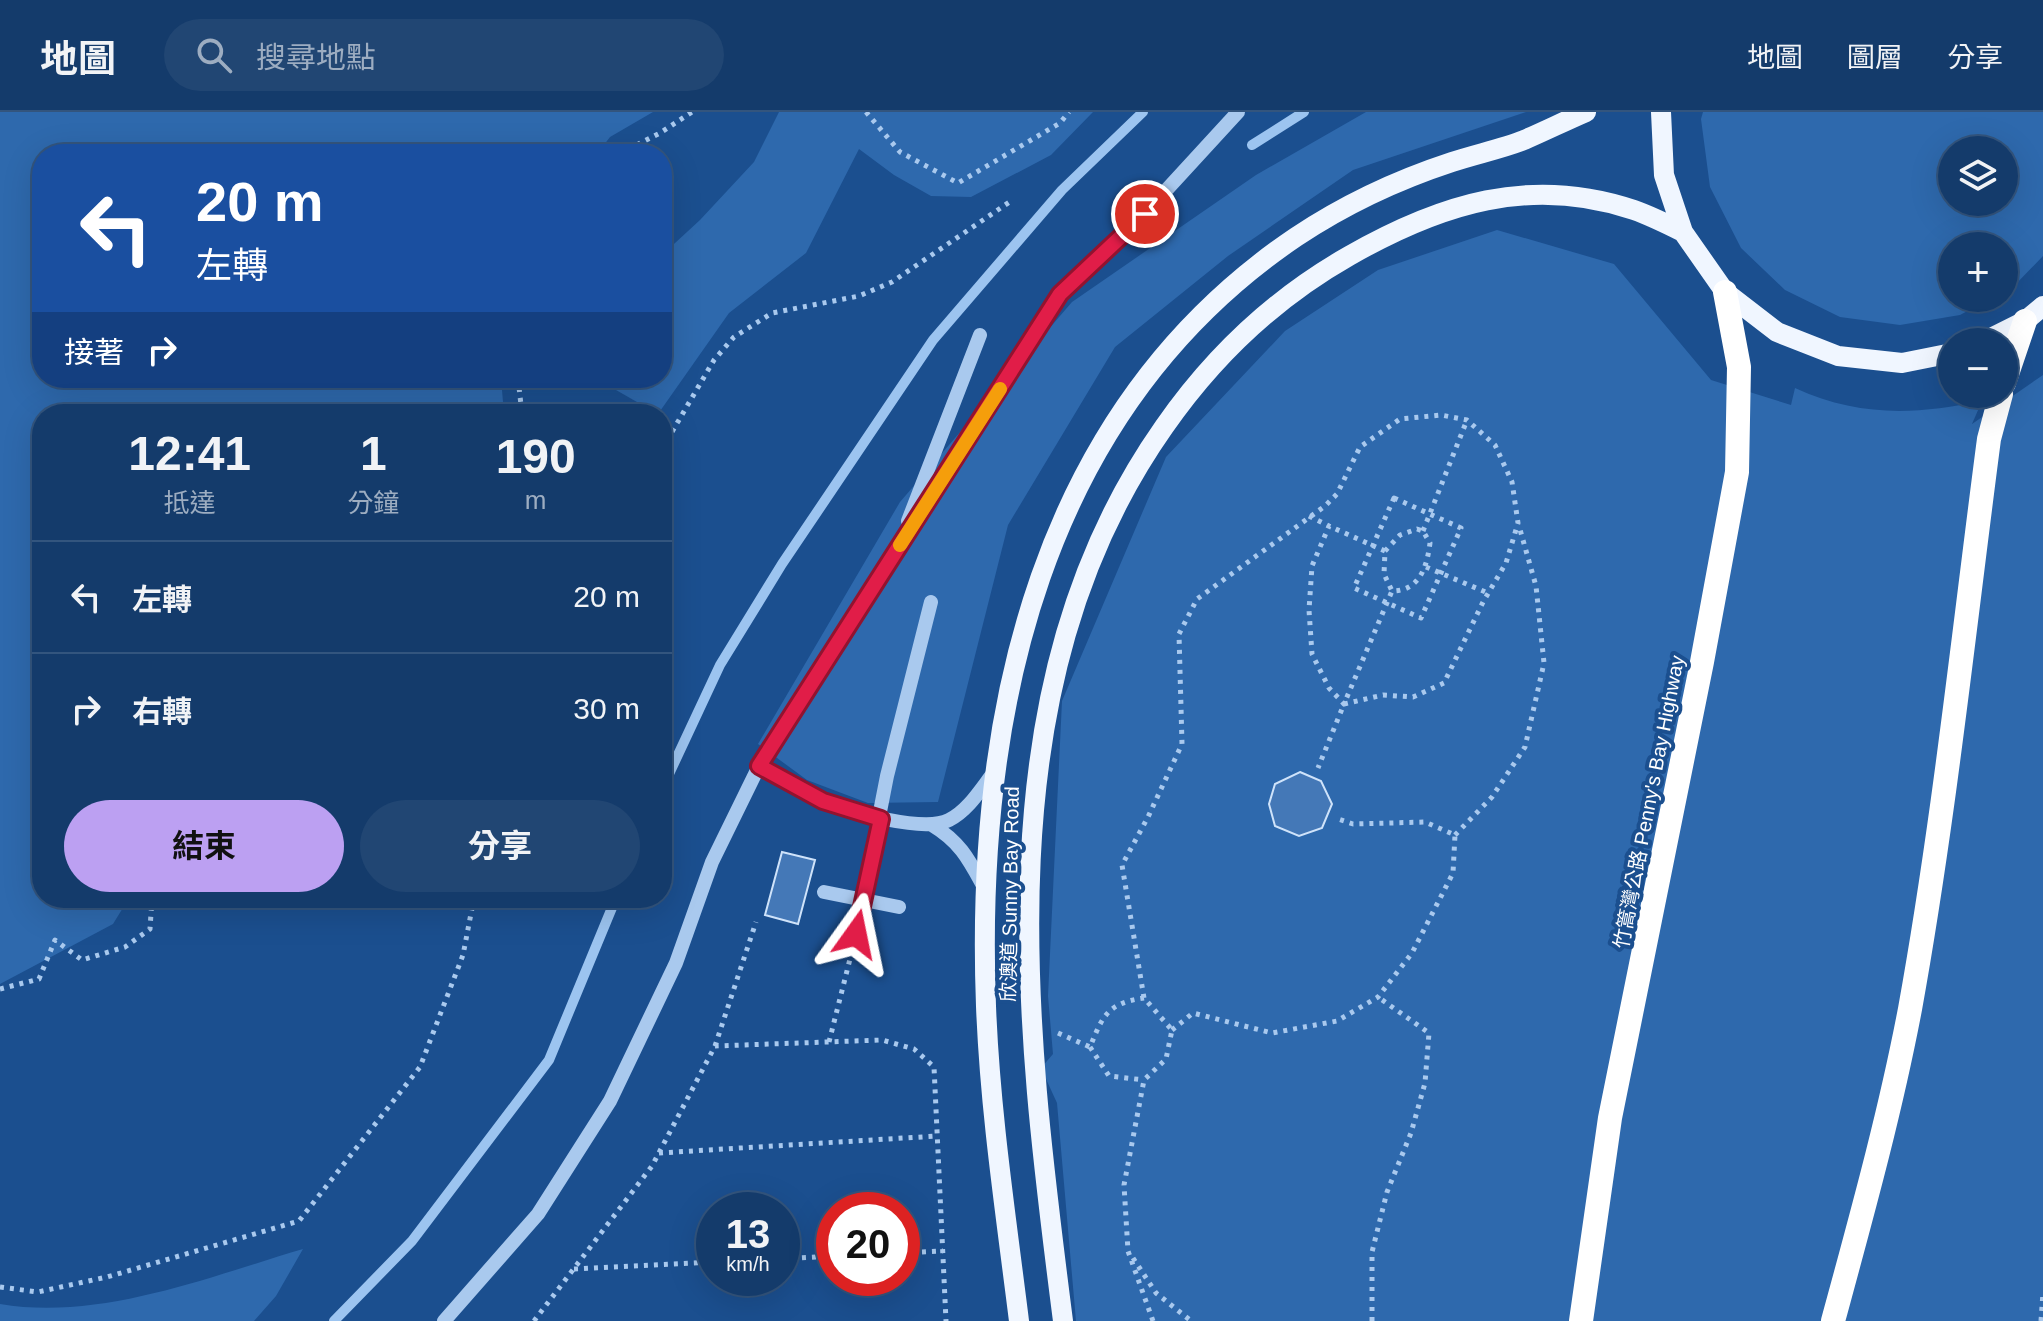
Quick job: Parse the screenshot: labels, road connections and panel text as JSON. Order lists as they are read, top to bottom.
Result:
{
  "streets": {
    "highway": ["竹篙灣公路 Penny's Bay Highway"],
    "main road": ["欣澳道 Sunny Bay Road"]
  },
  "page": {
    "header": "地圖",
    "search": "搜尋地點",
    "nav": ["地圖", "圖層", "分享"],
    "map_buttons": ["+", "−"],
    "turn": ["20 m", "左轉"],
    "then": "接著",
    "eta": [
      "12:41",
      "抵達",
      "1",
      "分鐘",
      "190",
      "m"
    ],
    "list": [
      {
        "name": "左轉",
        "value": "20 m"
      },
      {
        "name": "右轉",
        "value": "30 m"
      }
    ],
    "buttons": ["結束", "分享"],
    "speed": "13 km/h",
    "limit": "20"
  }
}
